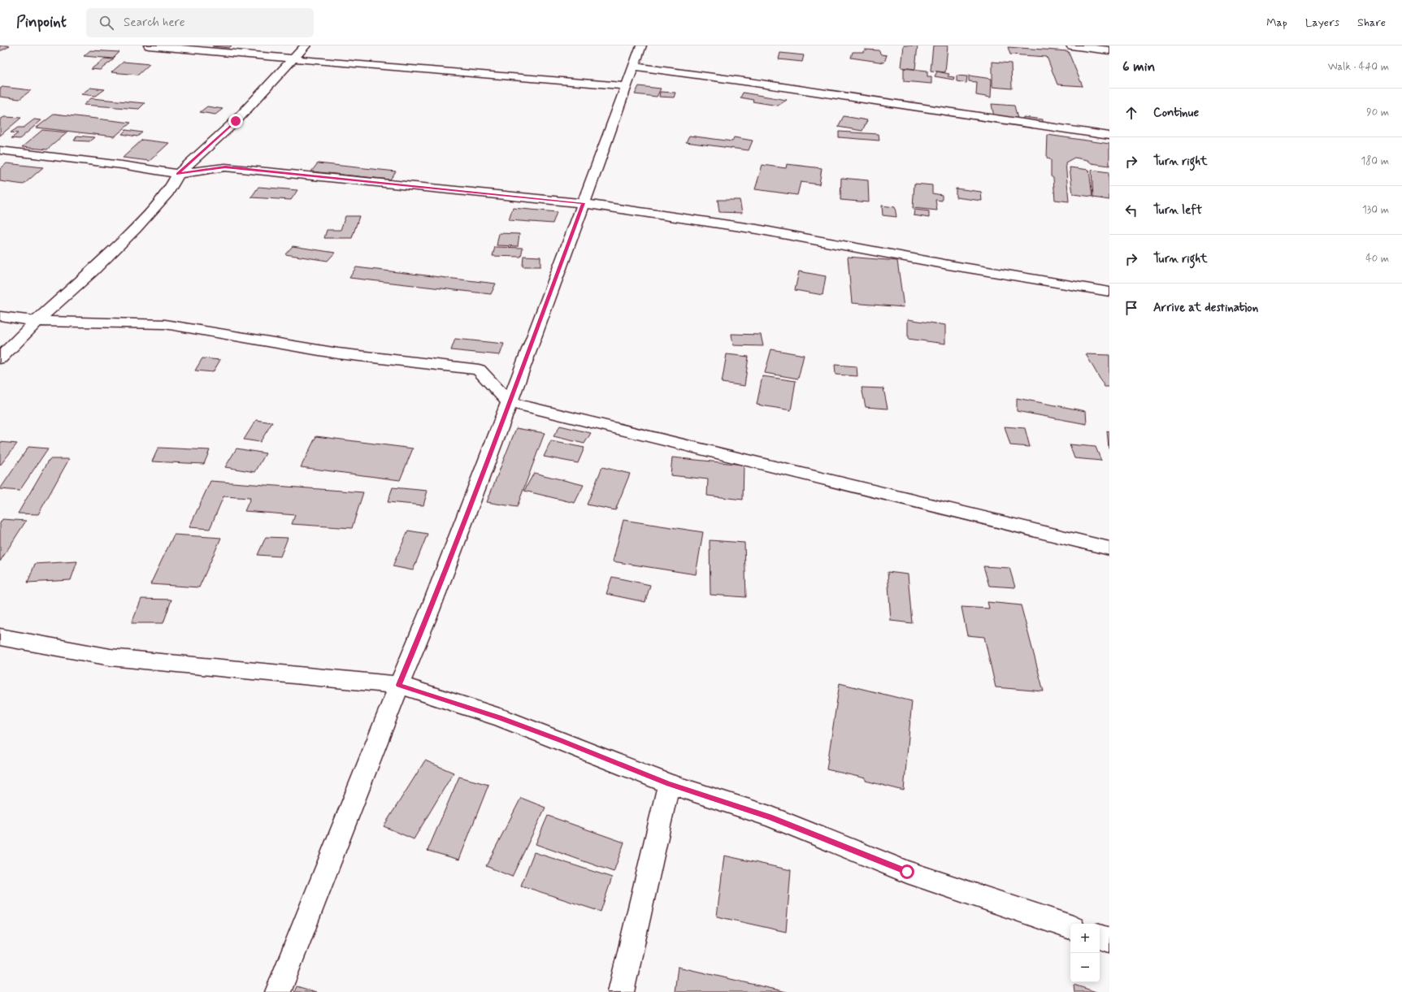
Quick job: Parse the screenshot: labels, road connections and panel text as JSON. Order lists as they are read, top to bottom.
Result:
{
  "page": {
    "header": "Pinpoint",
    "search": "Search here",
    "nav": ["Map", "Layers", "Share"],
    "heading": ["6 min", "Walk · 440 m"],
    "list": [
      ["Continue", "90 m"],
      ["Turn right", "180 m"],
      ["Turn left", "130 m"],
      ["Turn right", "40 m"],
      "Arrive at destination"
    ],
    "map_buttons": ["+", "−"]
  }
}
